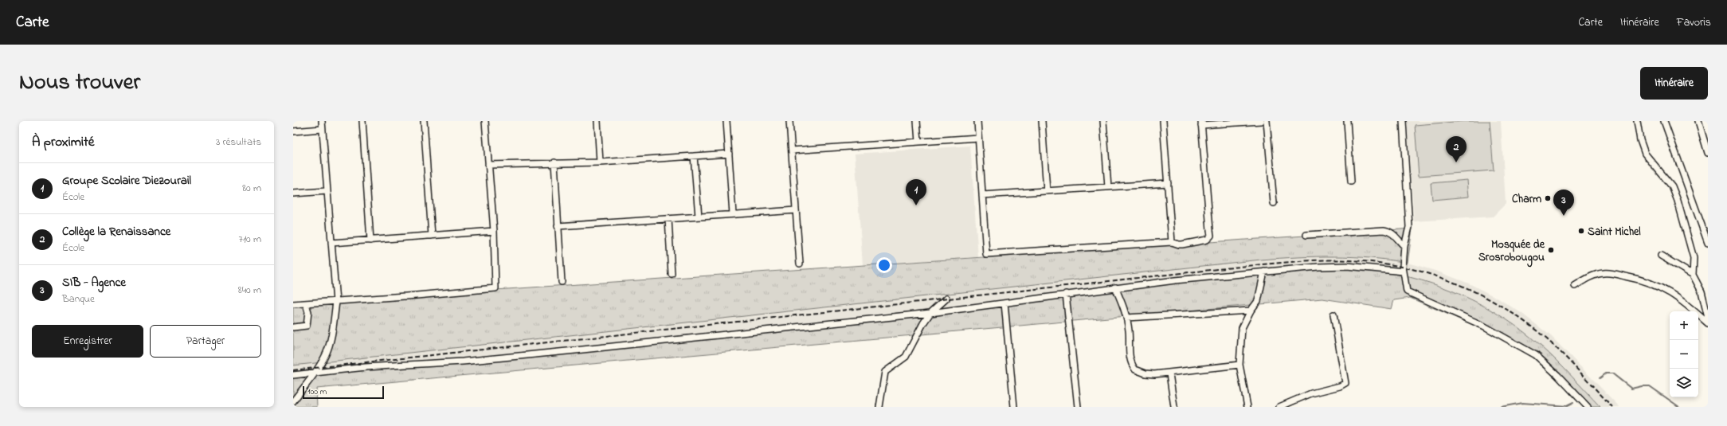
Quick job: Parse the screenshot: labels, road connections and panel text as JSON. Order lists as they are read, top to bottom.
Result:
{
  "places": ["Charm", "Saint Michel", "Mosquée de Srosrobougou"],
  "scale_bar": "100 m",
  "page": {
    "header": "Carte",
    "nav": ["Carte", "Itinéraire", "Favoris"],
    "title": "Nous trouver",
    "buttons": [
      "Itinéraire",
      ["Enregistrer", "Partager"]
    ],
    "heading": ["À proximité", "3 résultats"],
    "pins": ["2", "1", "3"],
    "list": [
      {
        "mark": "1",
        "name": "Groupe Scolaire Diezourail",
        "note": "École",
        "value": "80 m"
      },
      {
        "mark": "2",
        "name": "Collège la Renaissance",
        "note": "École",
        "value": "710 m"
      },
      {
        "mark": "3",
        "name": "SIB - Agence",
        "note": "Banque",
        "value": "840 m"
      }
    ],
    "map_buttons": ["+", "−"],
    "scale": "100 m"
  }
}
